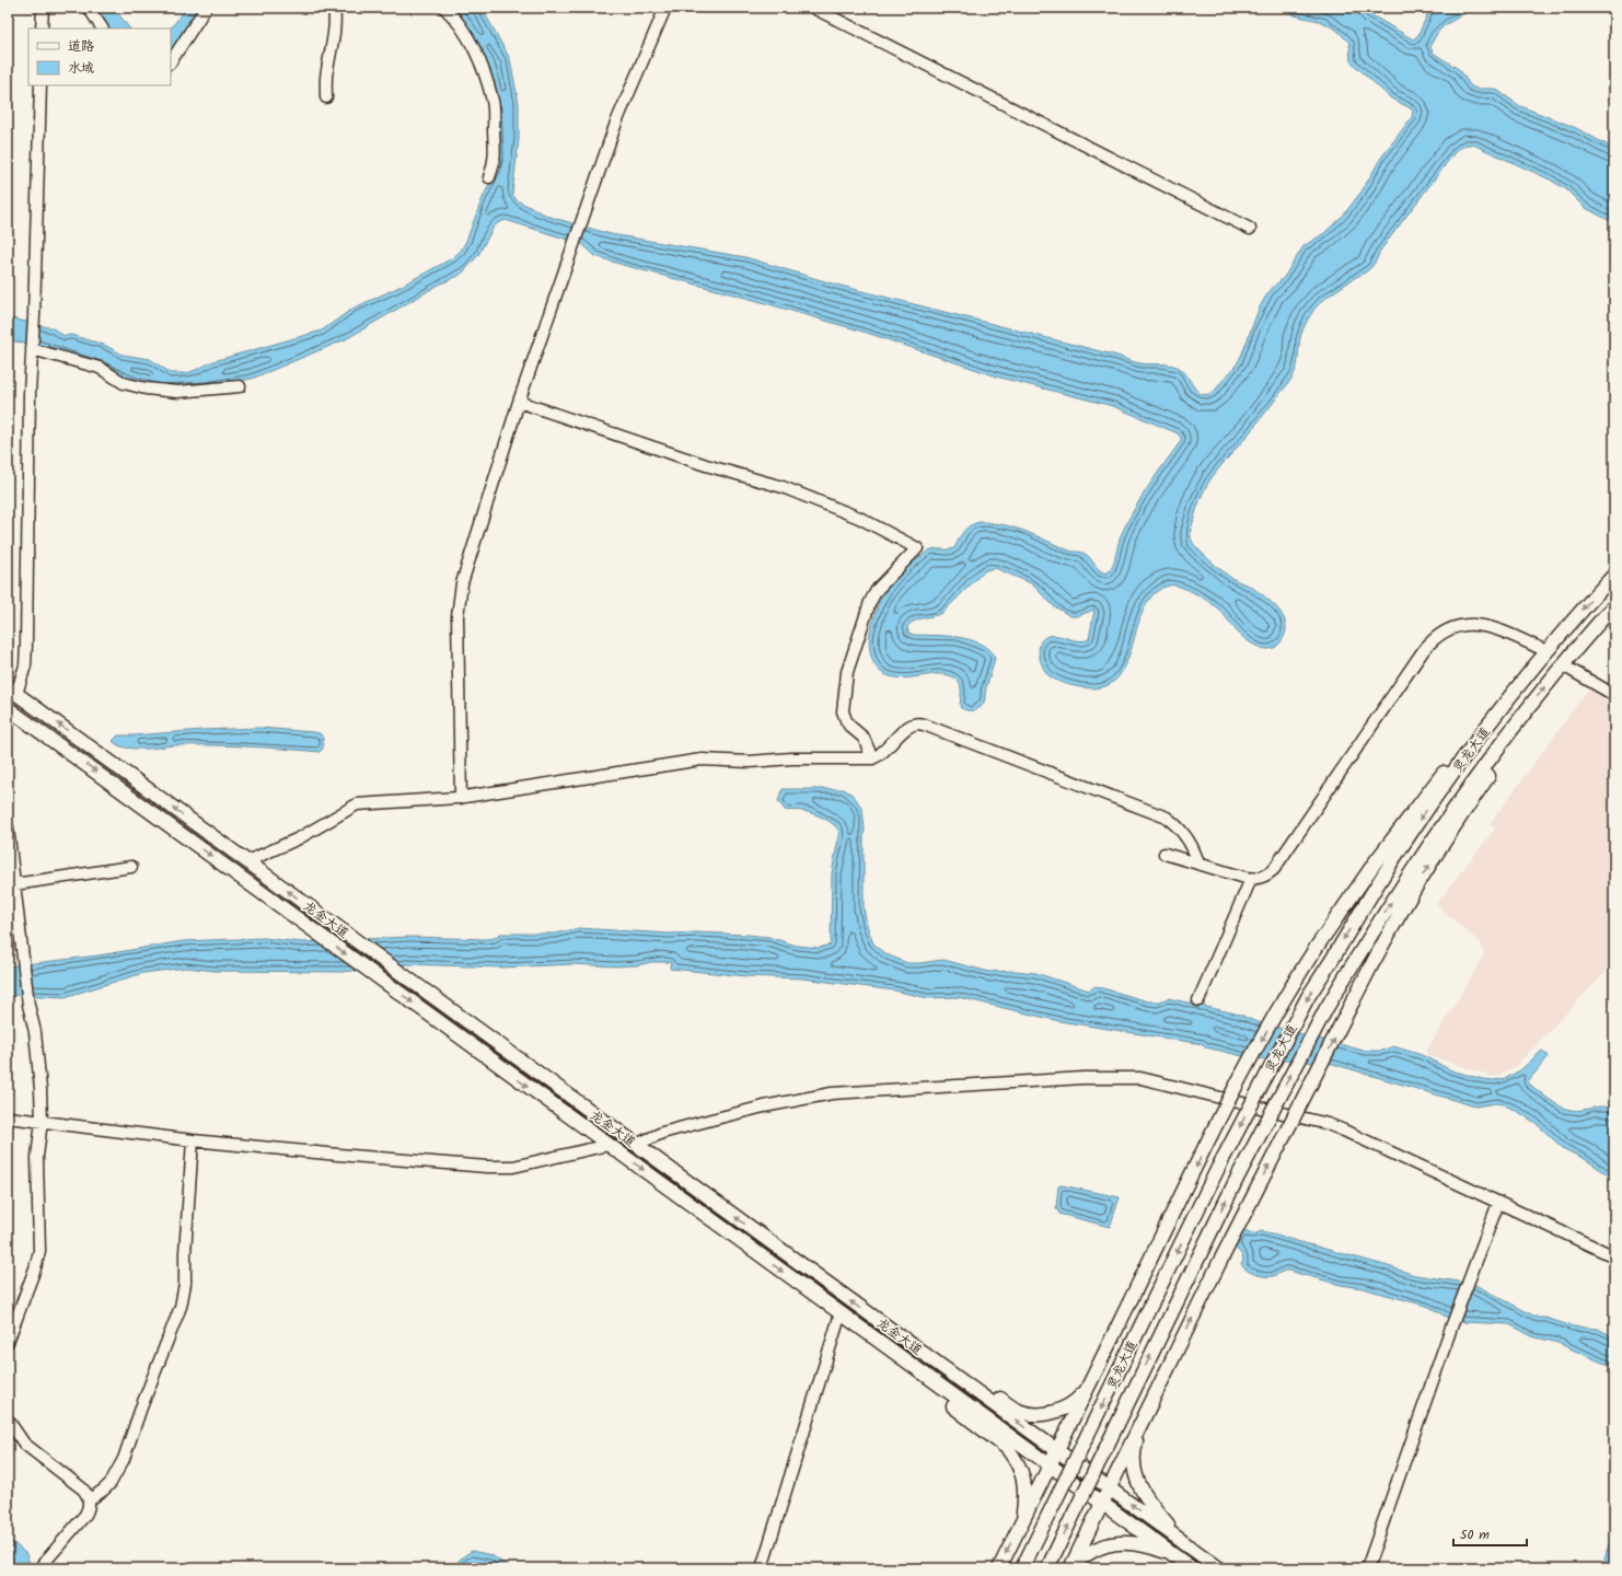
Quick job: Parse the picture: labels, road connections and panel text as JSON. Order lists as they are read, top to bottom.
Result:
{
  "streets": {
    "main road": ["灵龙大道", "龙金大道"]
  },
  "legend": ["道路", "水域"],
  "scale_bar": "50 m"
}
